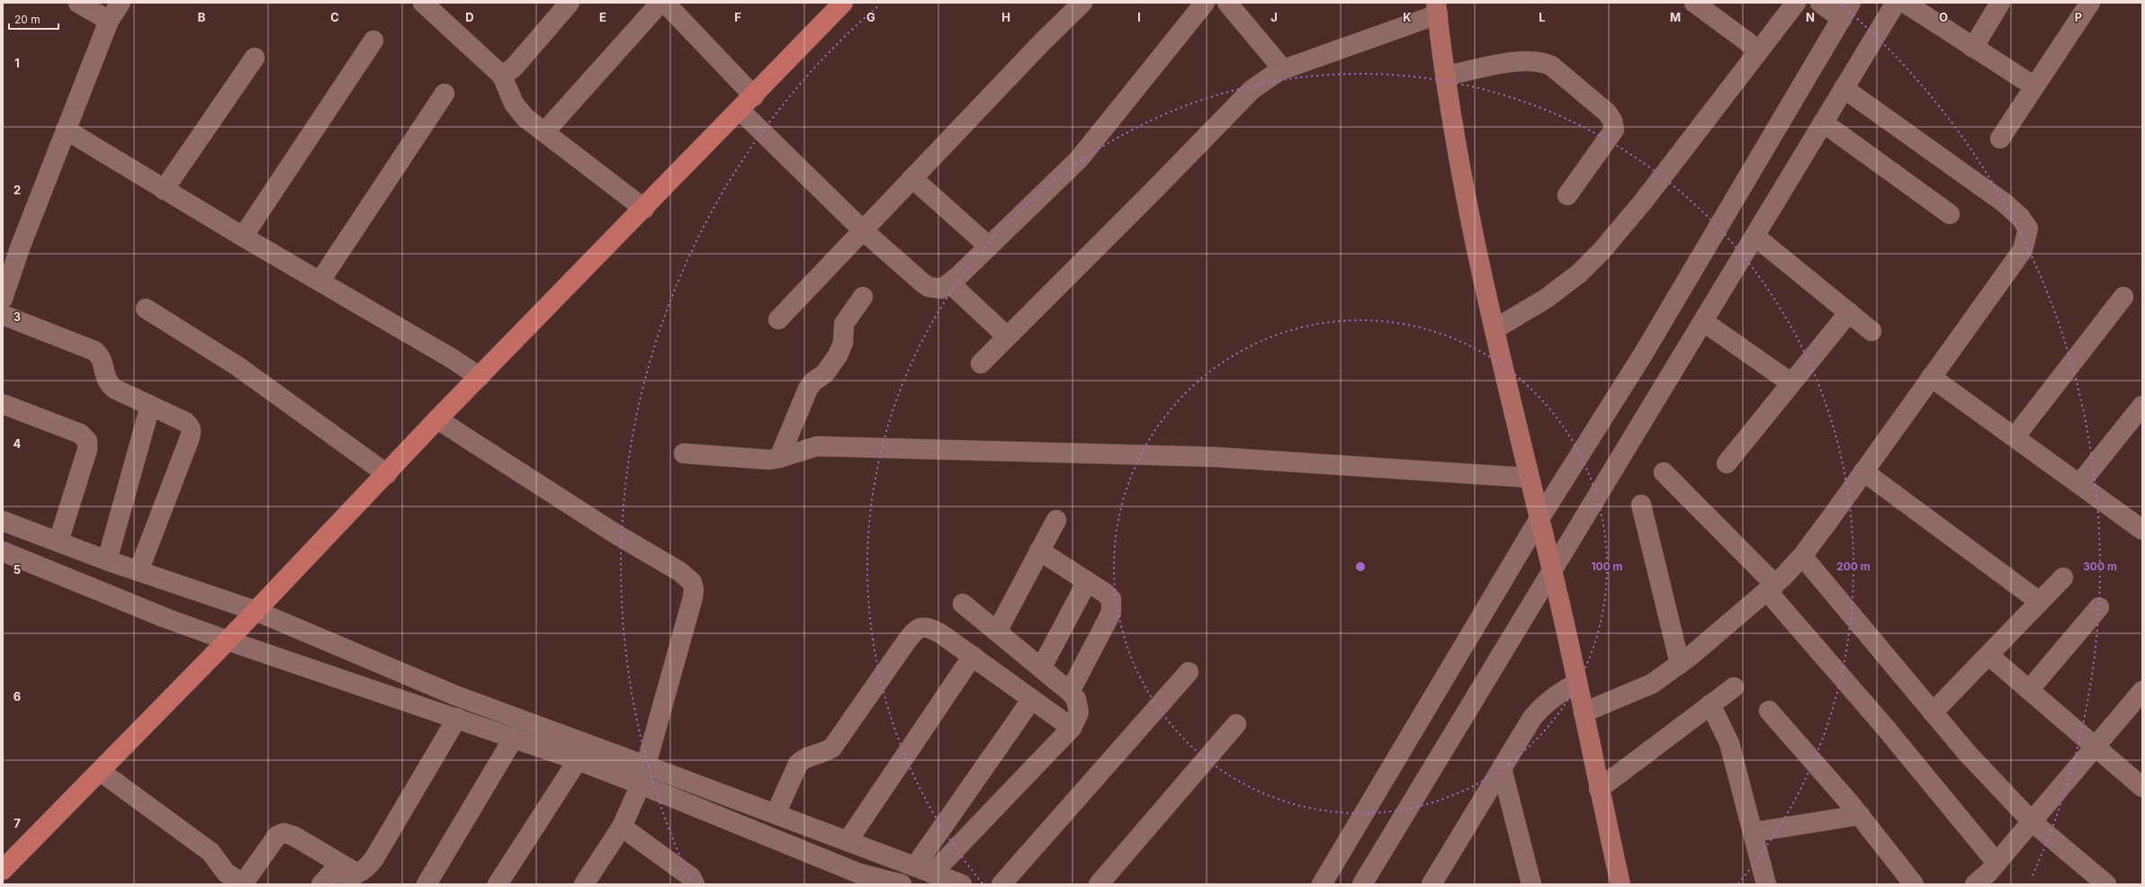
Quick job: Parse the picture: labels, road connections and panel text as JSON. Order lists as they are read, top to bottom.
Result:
{
  "scale_bar": "20 m",
  "grid": {
    "columns": [
      "B",
      "C",
      "D",
      "E",
      "F",
      "G",
      "H",
      "I",
      "J",
      "K",
      "L",
      "M",
      "N",
      "O",
      "P"
    ],
    "rows": [
      "1",
      "2",
      "3",
      "4",
      "5",
      "6",
      "7"
    ]
  },
  "rings": ["100 m", "200 m", "300 m"]
}
